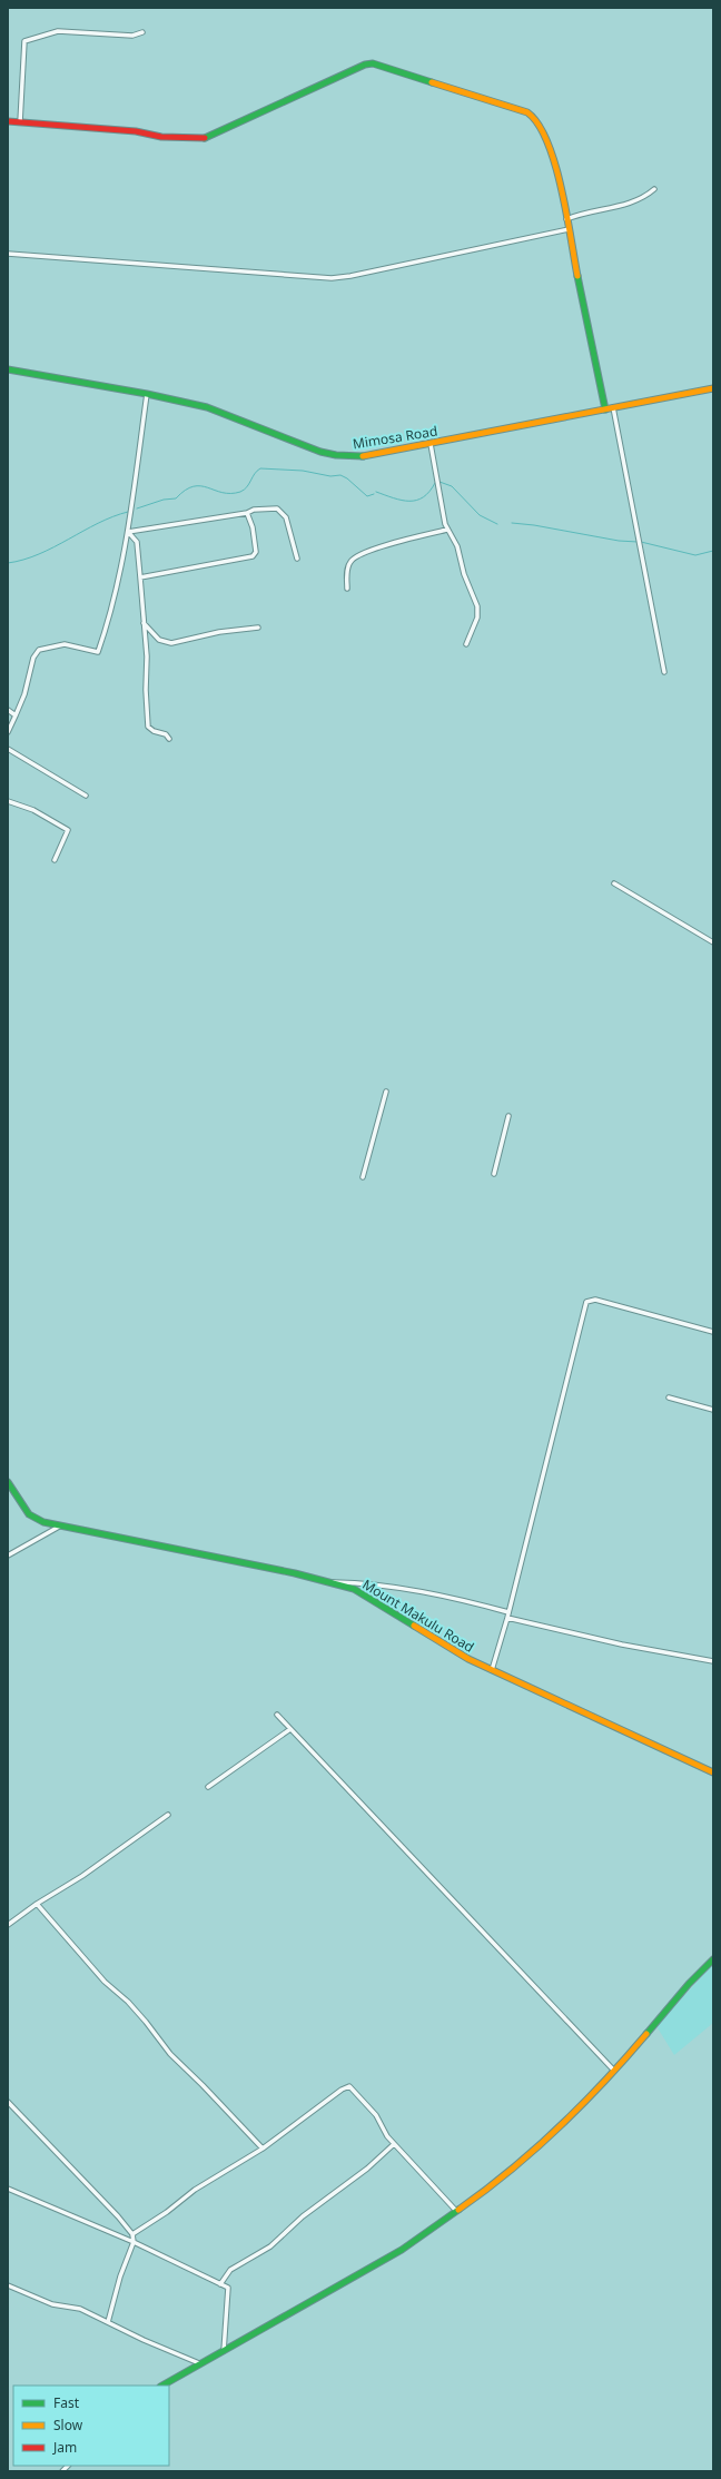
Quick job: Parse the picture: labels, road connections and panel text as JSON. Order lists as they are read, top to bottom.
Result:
{
  "streets": {
    "street": ["Mimosa Road", "Mount Makulu Road"]
  },
  "legend": ["Fast", "Slow", "Jam"]
}
